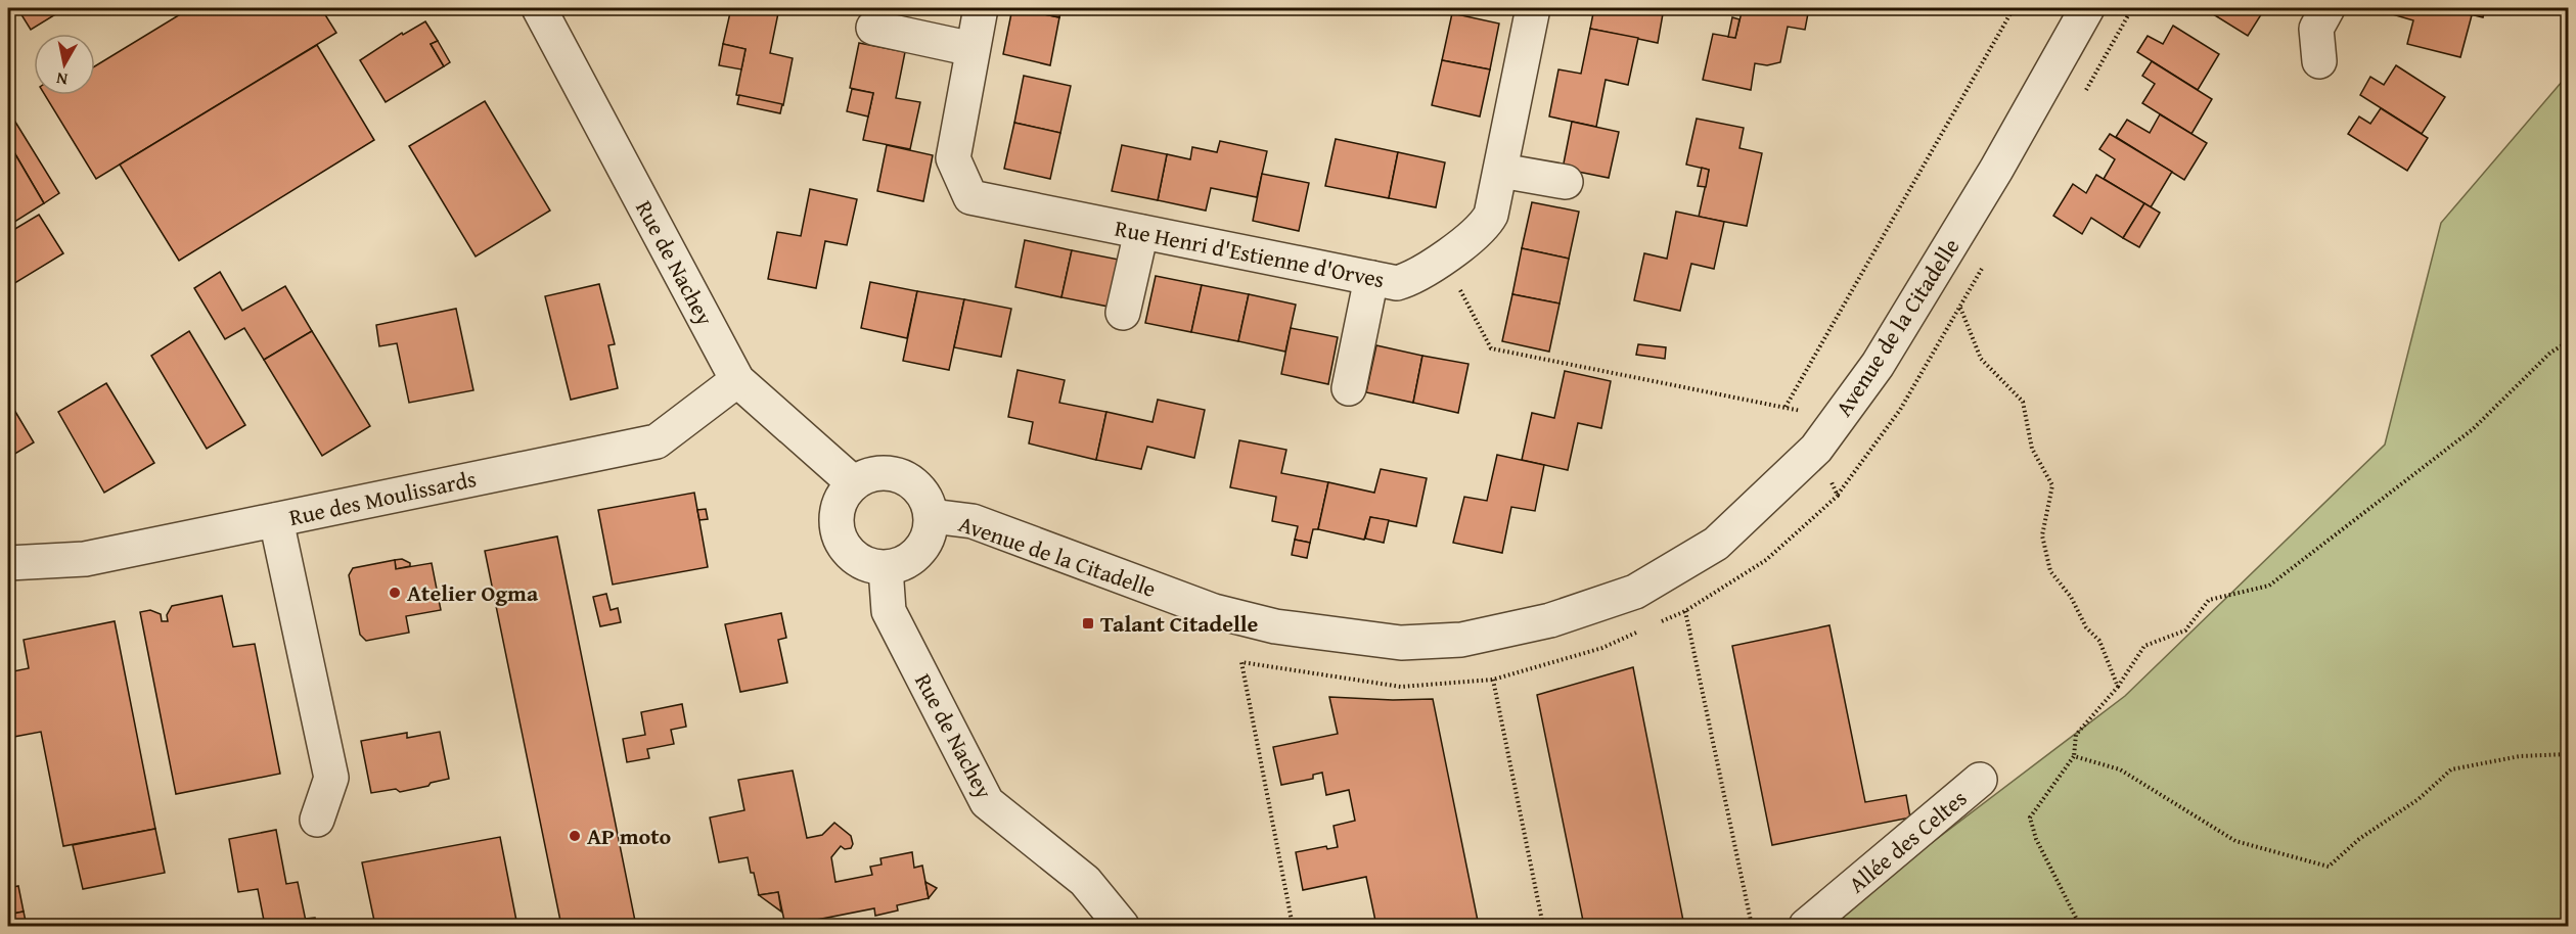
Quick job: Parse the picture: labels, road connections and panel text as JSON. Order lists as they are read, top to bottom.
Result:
{
  "streets": {
    "street": [
      "Rue Henri d'Estienne d'Orves",
      "Rue de Nachey",
      "Avenue de la Citadelle",
      "Rue des Moulissards",
      "Allée des Celtes"
    ]
  },
  "crossings": [
    ["Rue de Nachey", "Avenue de la Citadelle"],
    ["Rue de Nachey", "Rue des Moulissards"]
  ],
  "places": {
    "other": ["Atelier Ogma", "AP moto"],
    "transit": ["Talant Citadelle"]
  },
  "north": "bottom"
}
